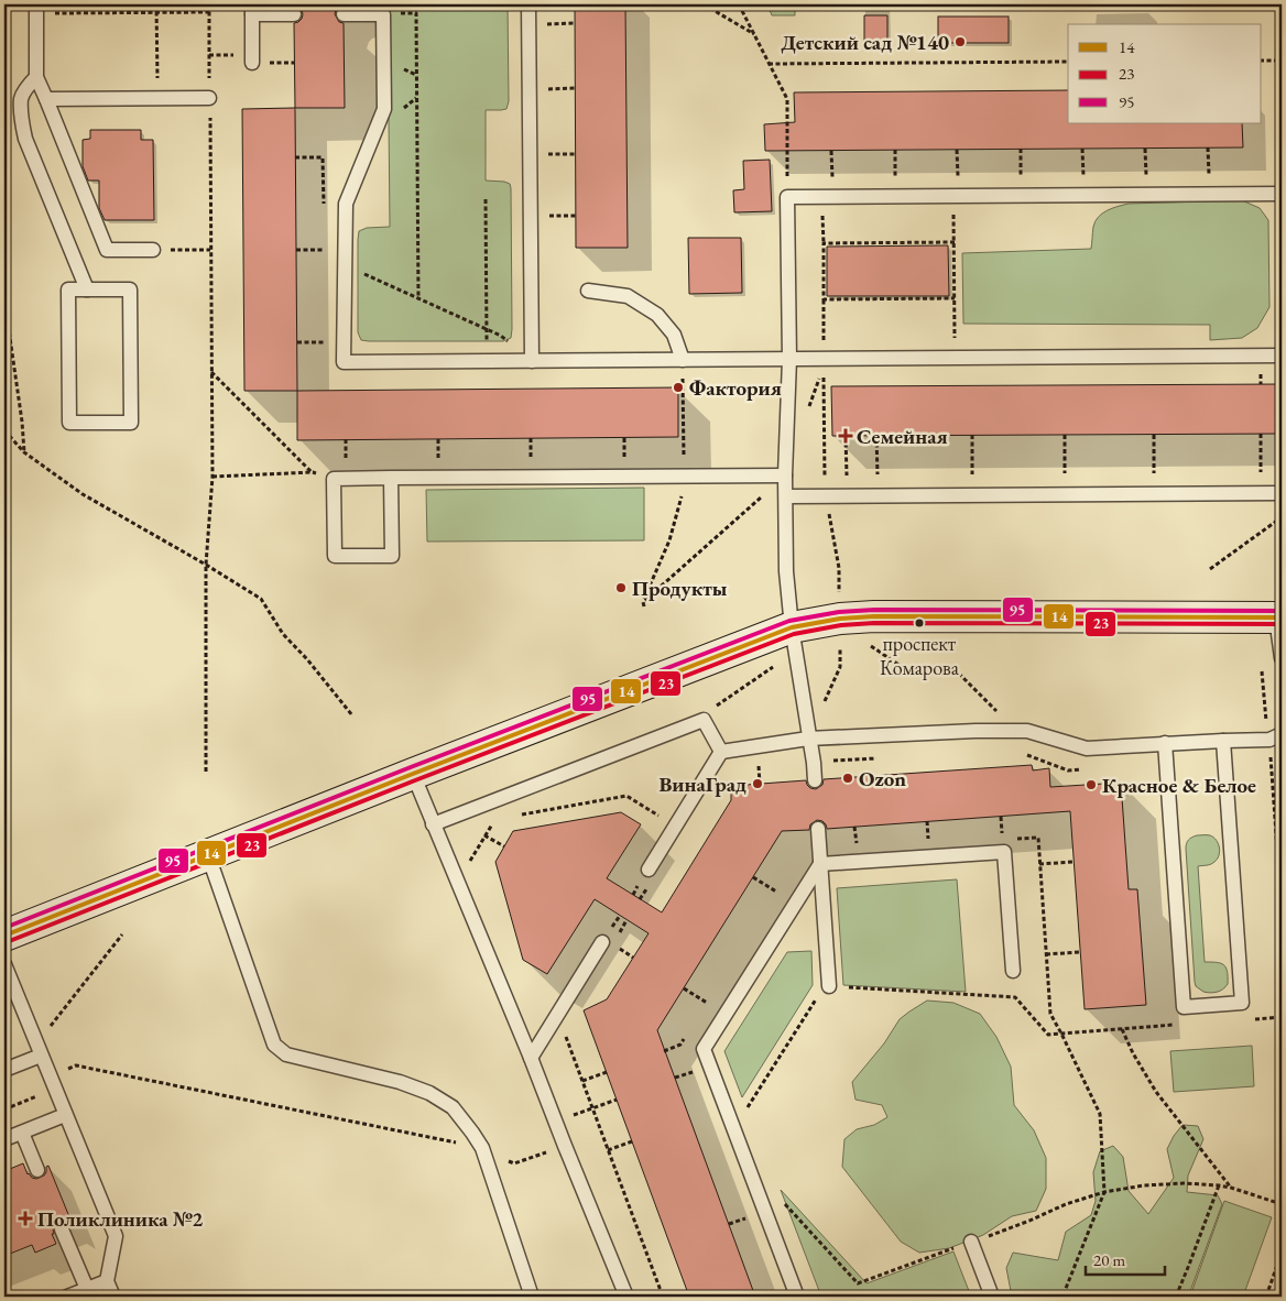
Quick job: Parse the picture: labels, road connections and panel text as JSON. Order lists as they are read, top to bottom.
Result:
{
  "places": {
    "other": [
      "Детский сад №140",
      "Фактория",
      "Продукты",
      "проспект Комарова",
      "Ozon",
      "ВинаГрад",
      "Красное & Белое"
    ],
    "health": ["Семейная", "Поликлиника №2"]
  },
  "lines": ["transit line 95", "transit line 14", "transit line 23"],
  "legend": ["14", "23", "95"],
  "scale_bar": "20 m"
}
